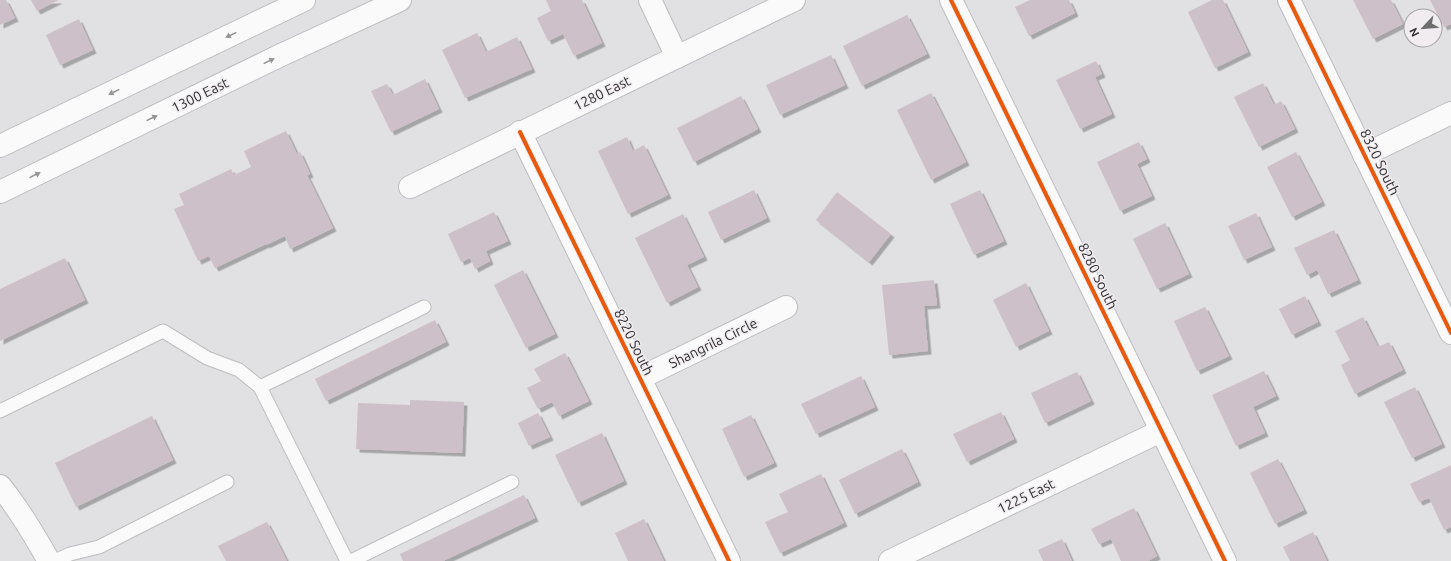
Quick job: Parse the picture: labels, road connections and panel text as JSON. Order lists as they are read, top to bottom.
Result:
{
  "streets": {
    "street": [
      "1280 East",
      "1300 East",
      "8320 South",
      "8280 South",
      "8220 South",
      "Shangrila Circle",
      "1225 East"
    ]
  },
  "crossings": [
    ["1280 East", "8220 South"],
    ["8280 South", "1225 East"],
    ["8220 South", "Shangrila Circle"]
  ],
  "north": "bottom left"
}
